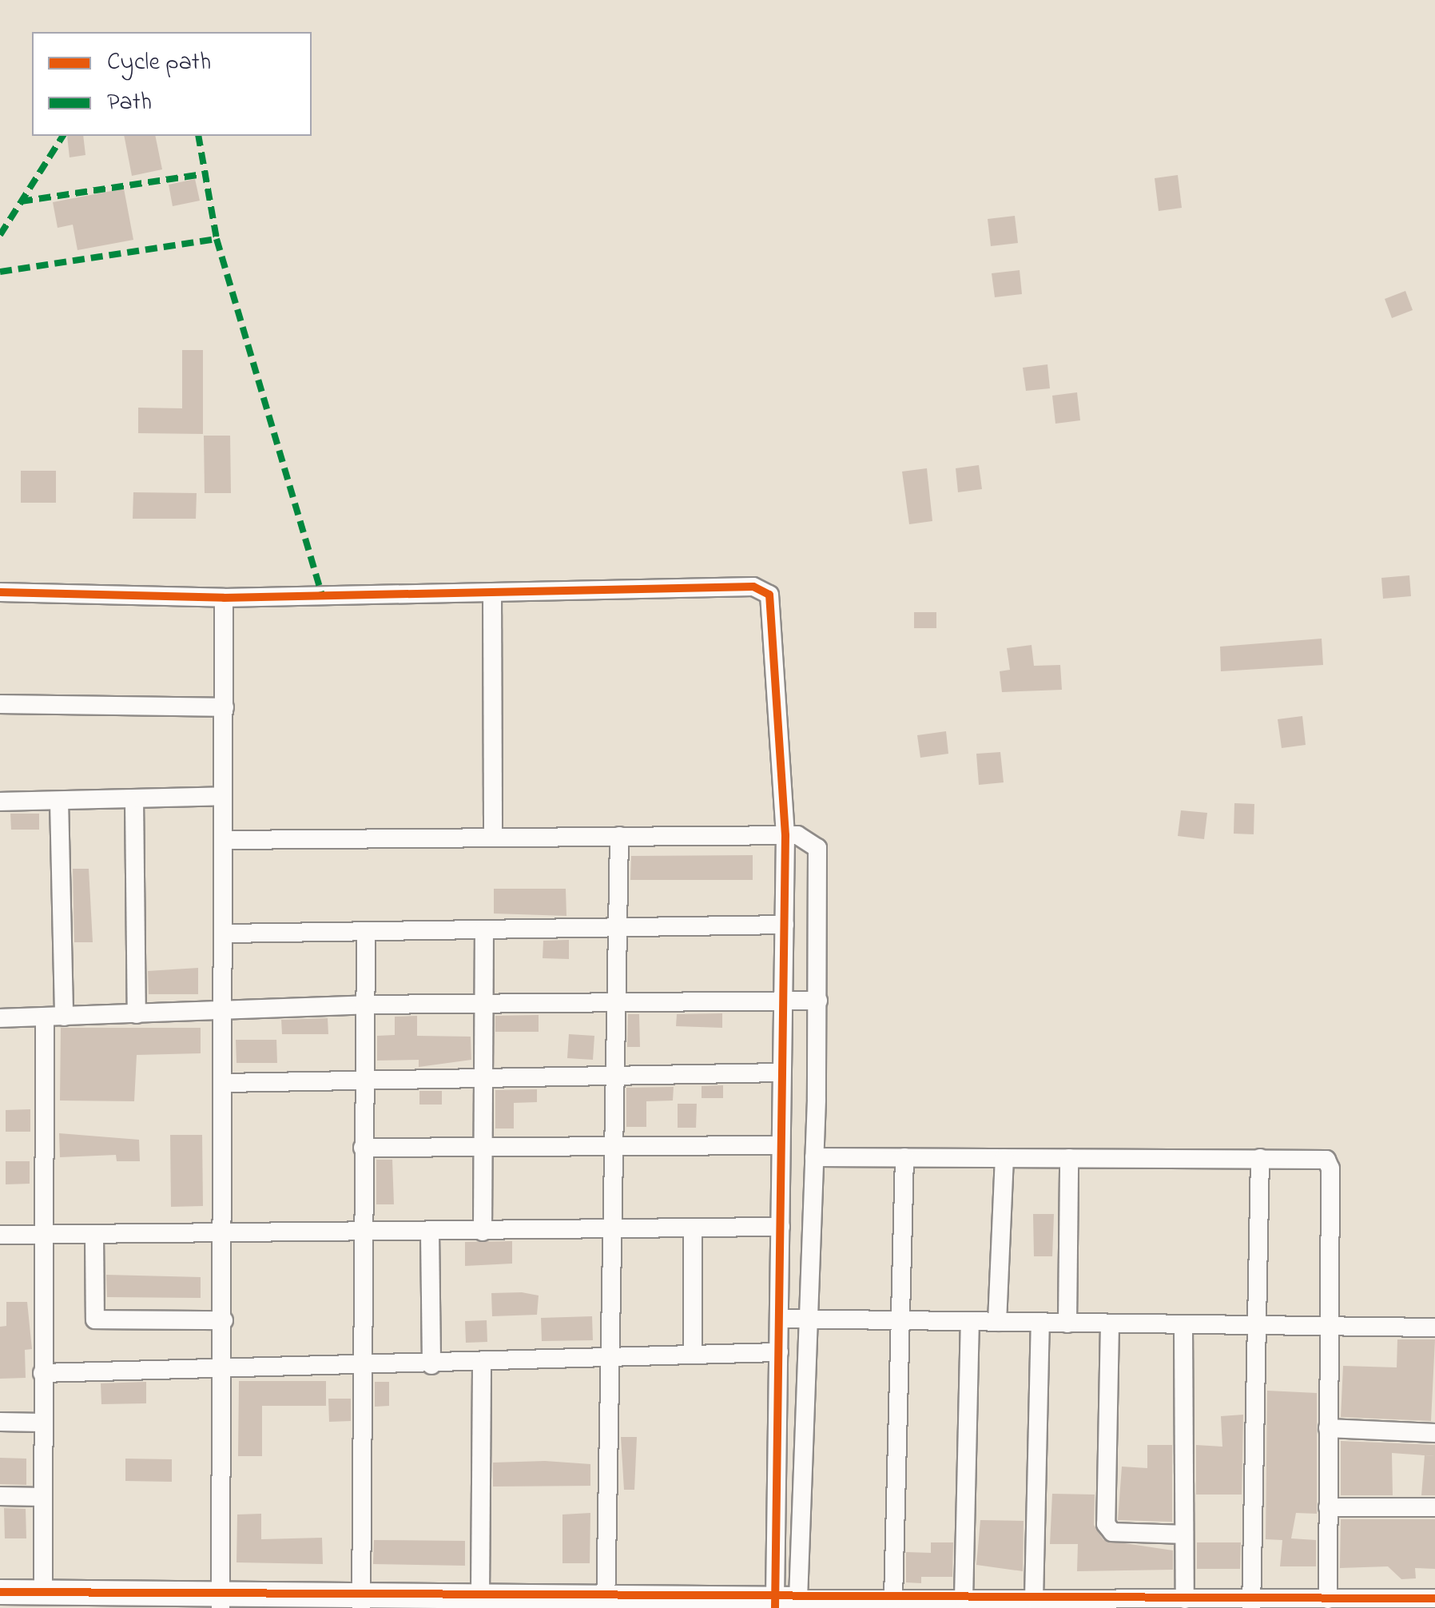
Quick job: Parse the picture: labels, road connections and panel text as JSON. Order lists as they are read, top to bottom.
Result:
{
  "legend": ["Cycle path", "Path"]
}
